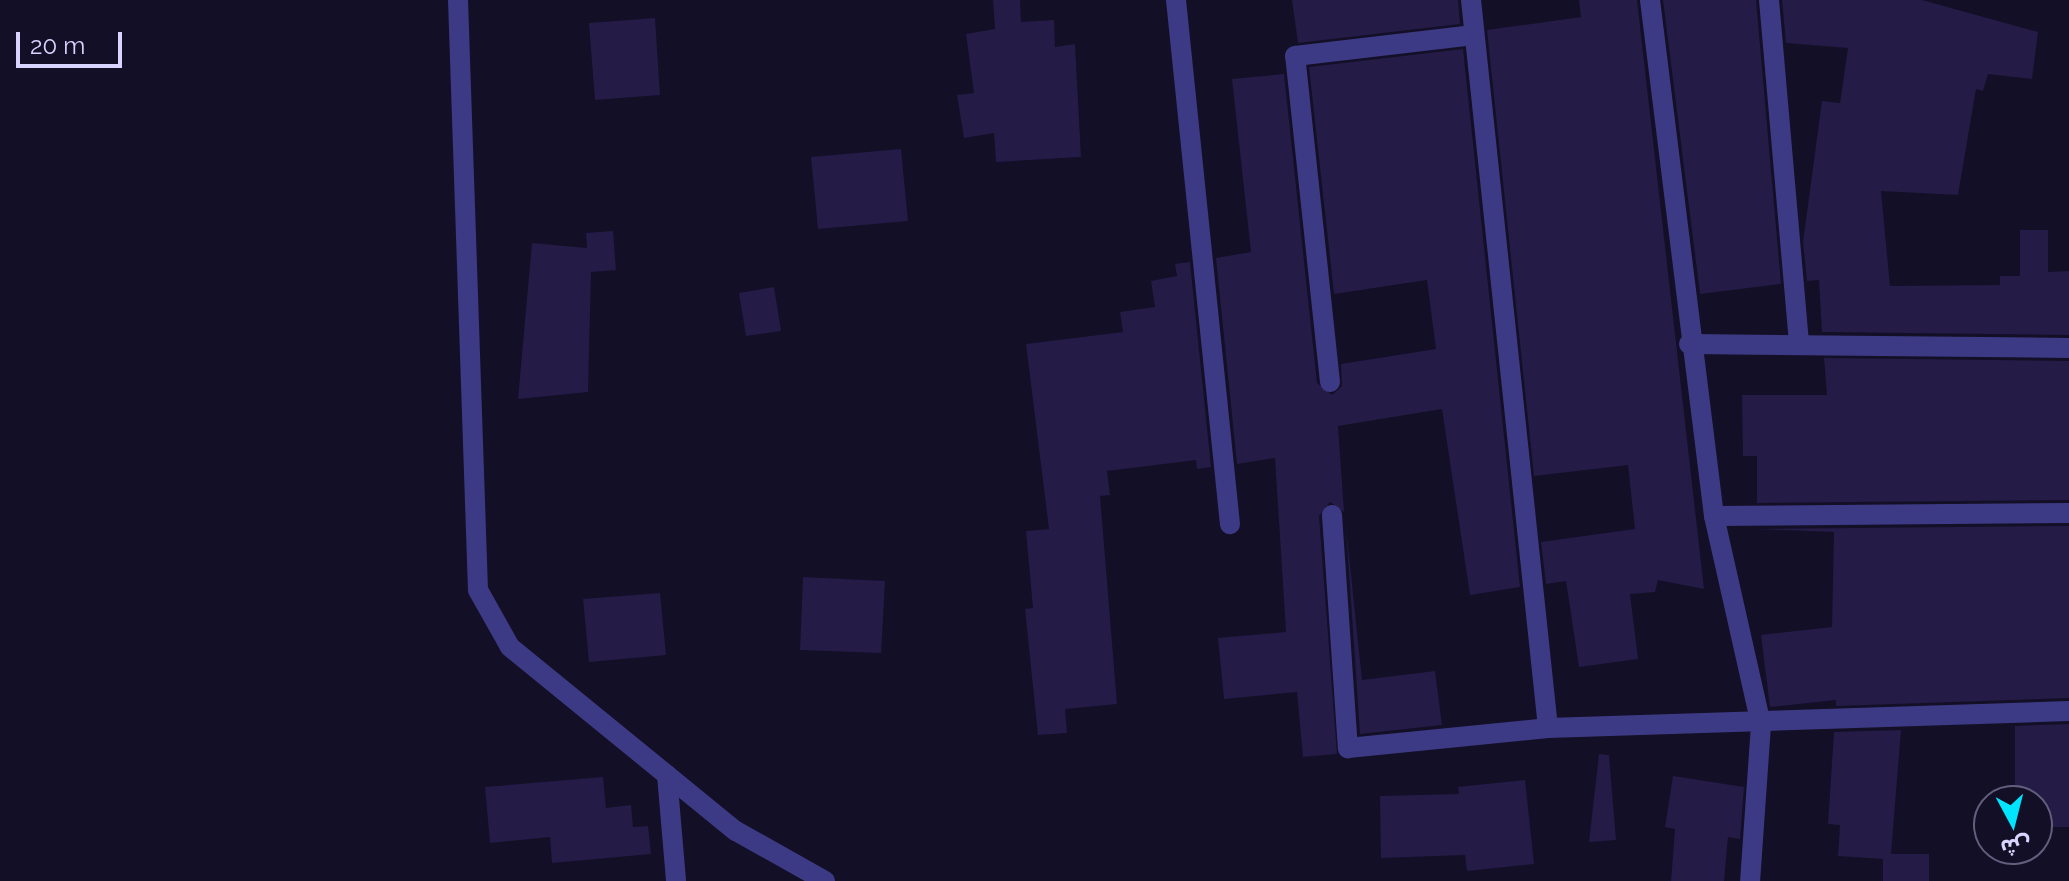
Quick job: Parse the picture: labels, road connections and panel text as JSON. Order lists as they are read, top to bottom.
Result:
{
  "scale_bar": "20 m",
  "north": "bottom"
}
